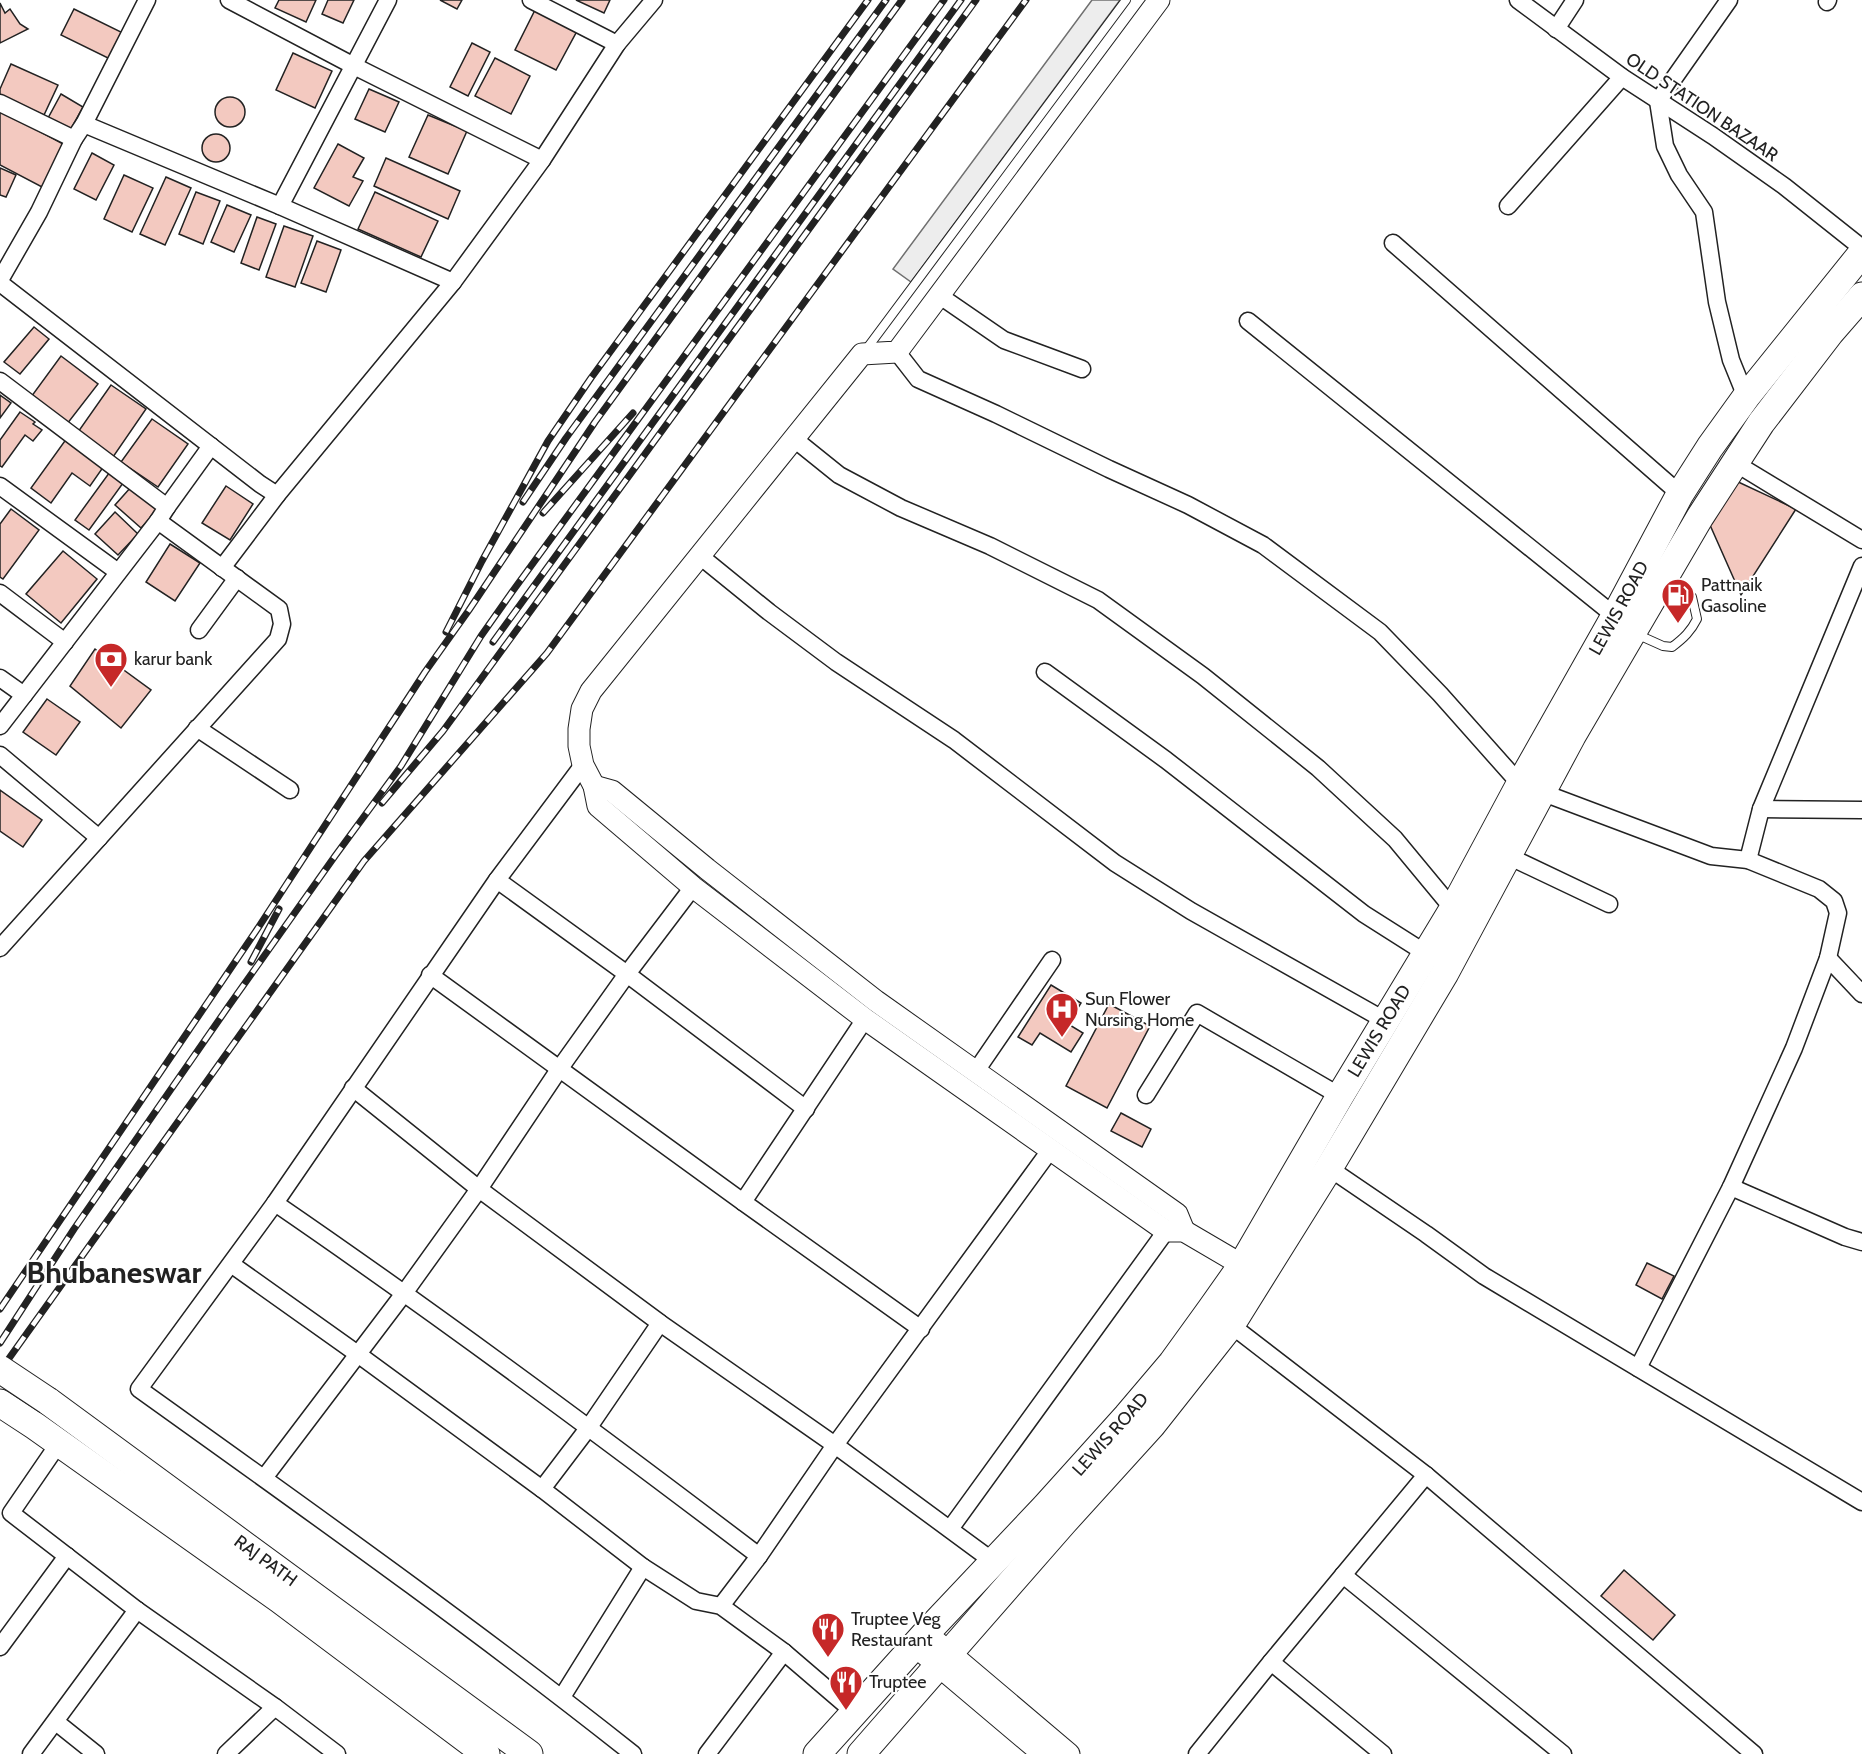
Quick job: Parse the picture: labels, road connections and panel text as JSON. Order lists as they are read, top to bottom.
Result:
{
  "streets": {
    "main road": ["LEWIS ROAD", "RAJ PATH"],
    "street": ["OLD STATION BAZAAR"]
  },
  "districts": ["Bhubaneswar"],
  "places": {
    "fuel station": ["Pattnaik Gasoline"],
    "bank": ["karur bank"],
    "hospital": ["Sun Flower Nursing Home"],
    "restaurant": ["Truptee Veg Restaurant", "Truptee"]
  }
}
